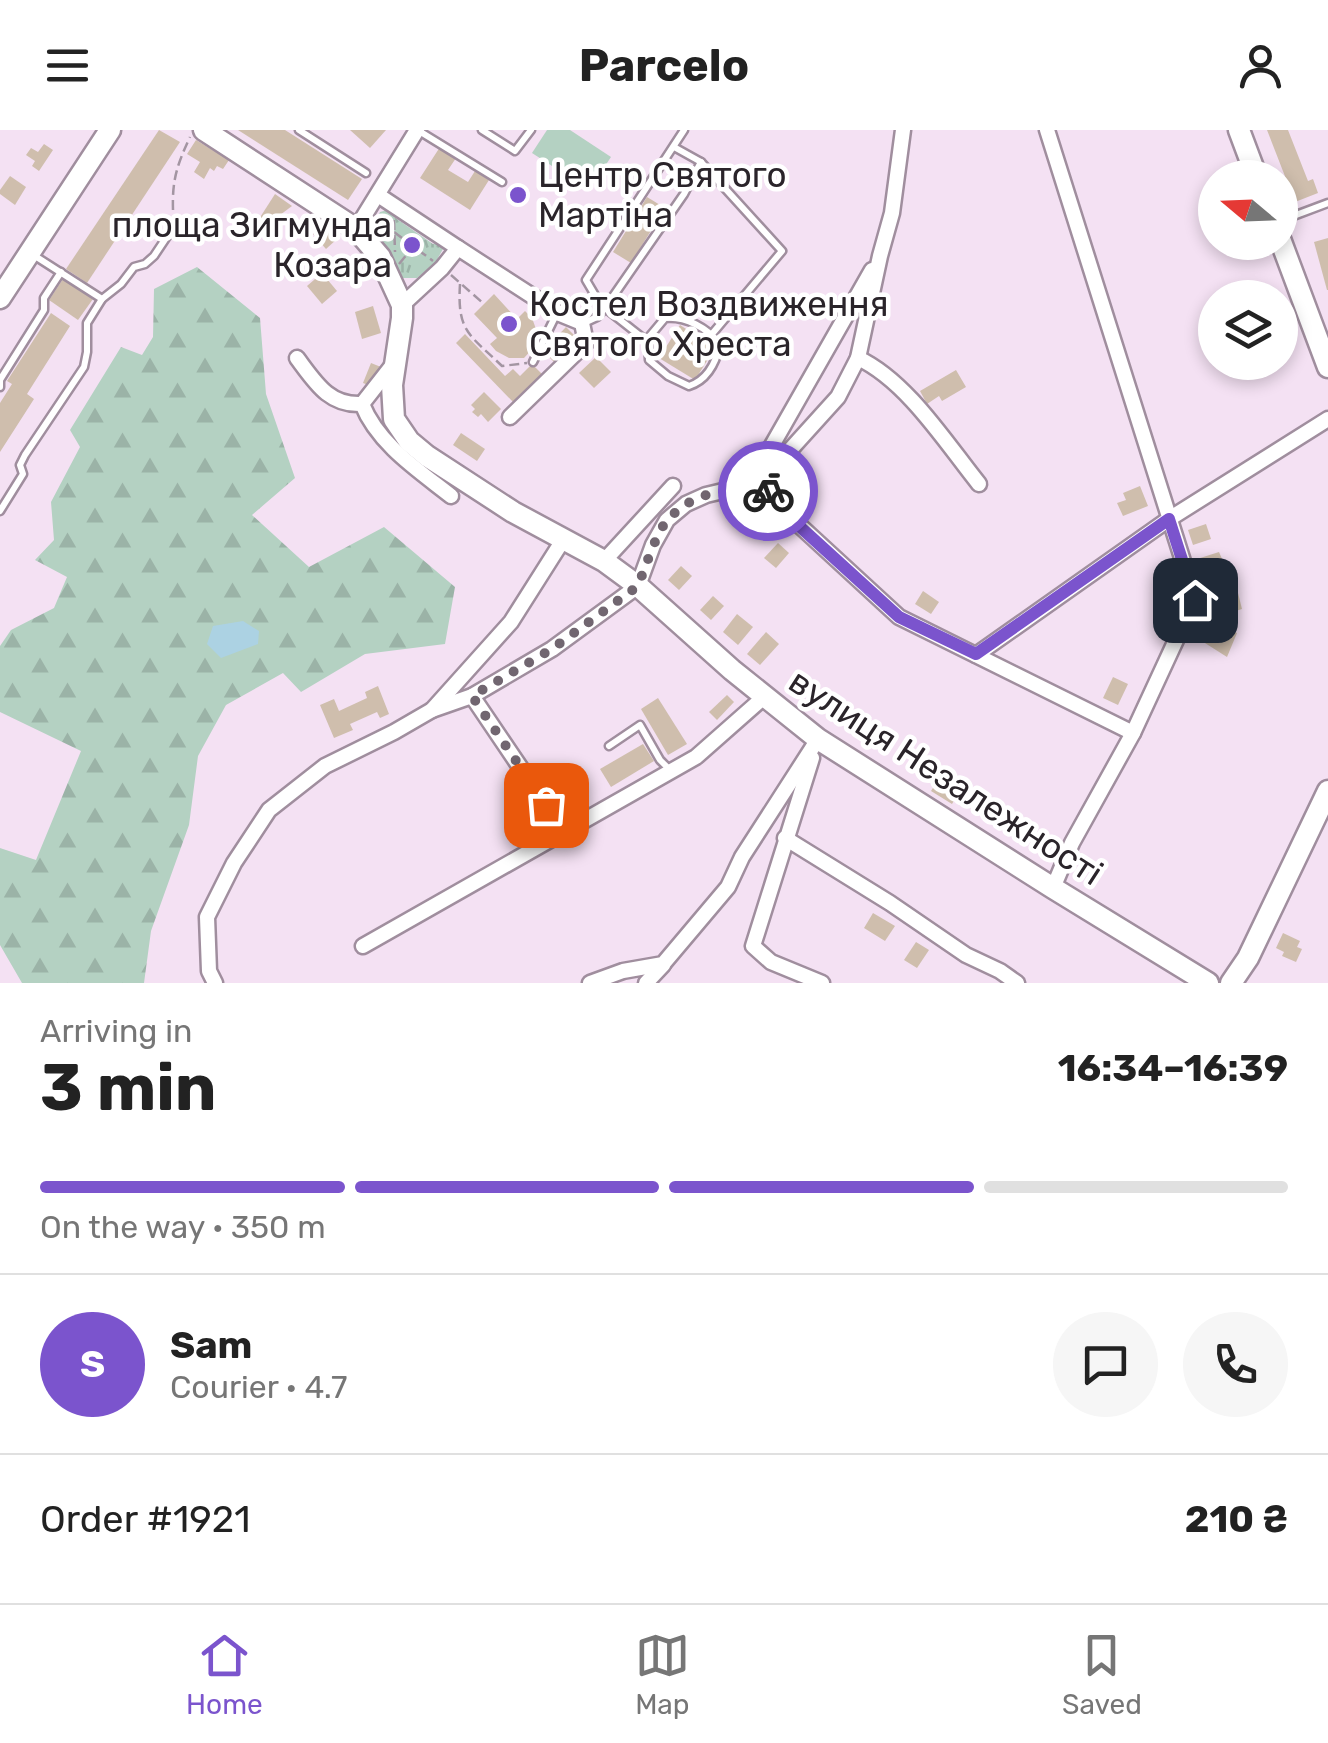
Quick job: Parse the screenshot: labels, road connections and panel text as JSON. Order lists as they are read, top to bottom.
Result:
{
  "streets": {
    "street": ["вулиця Незалежності"]
  },
  "places": ["Центр Святого Мартіна", "площа Зигмунда Козара", "Костел Воздвиження Святого Хреста"],
  "north": "left",
  "page": {
    "header": "Parcelo",
    "heading": ["3 min", "Arriving in", "16:34–16:39"],
    "panel": [
      "Sam",
      "Courier · 4.7",
      "Order #1921",
      "210 ₴"
    ],
    "bar": "On the way · 350 m",
    "round": "S",
    "tabs": ["Home", "Map", "Saved"]
  }
}
